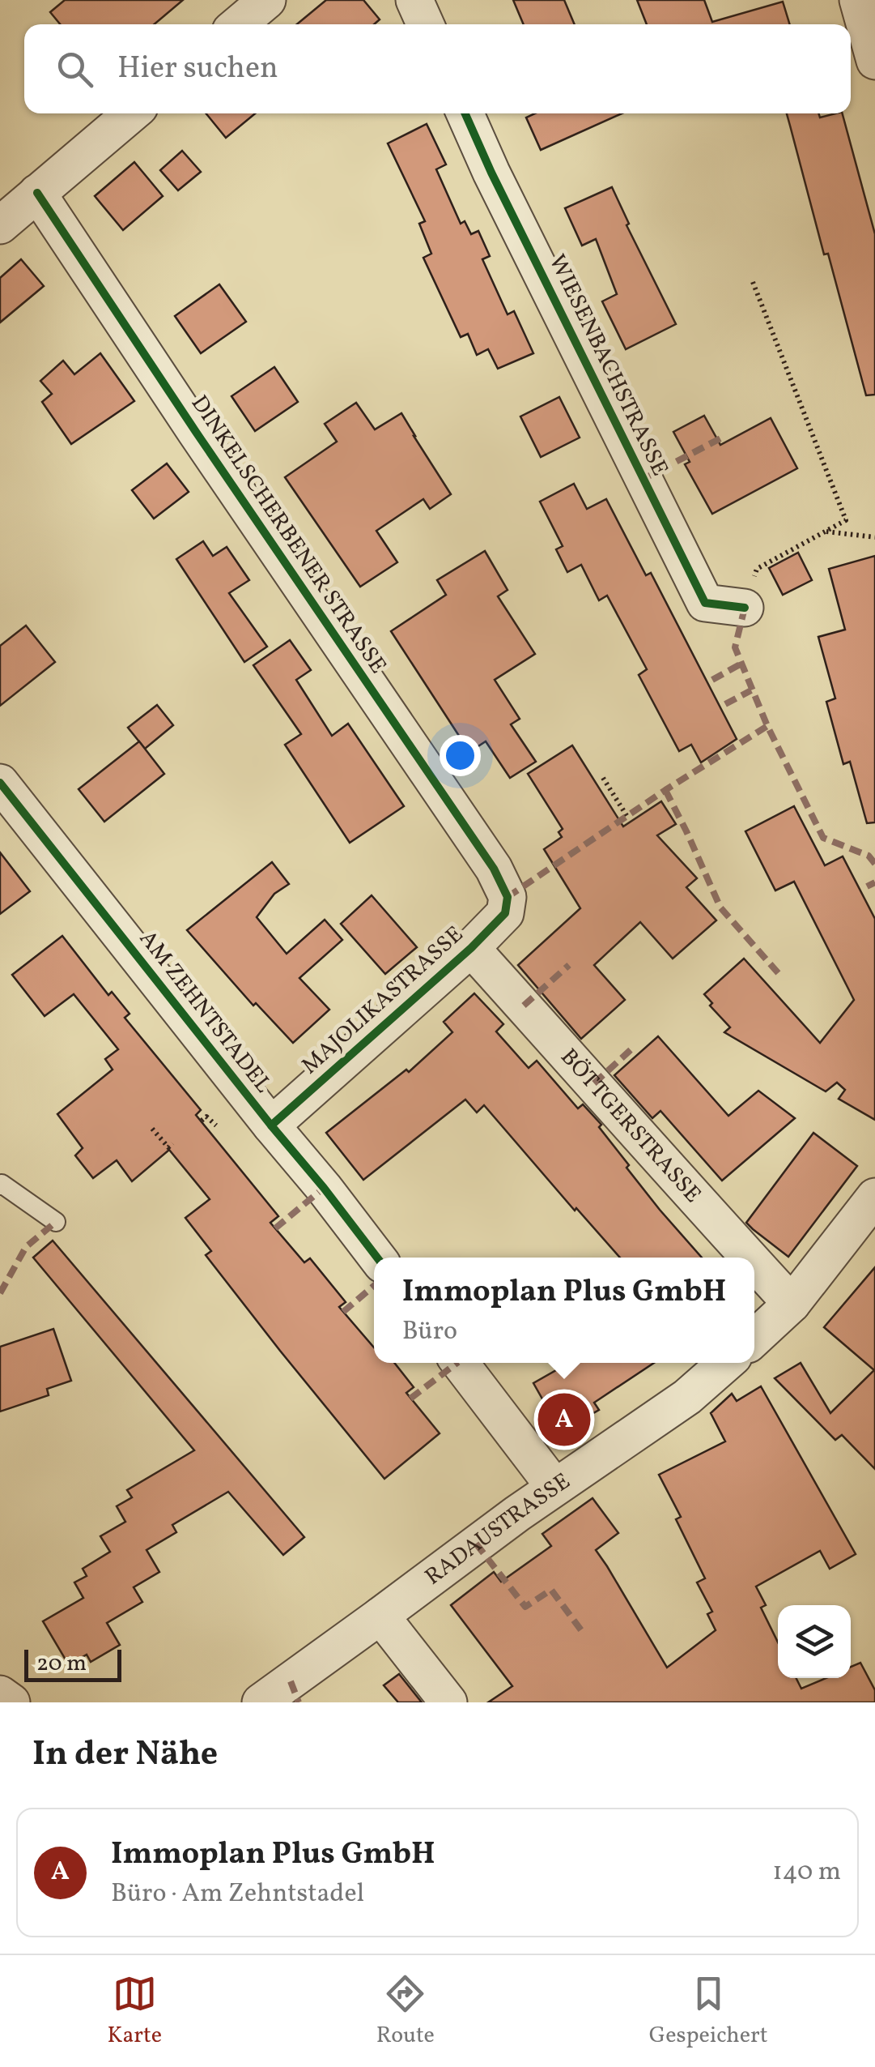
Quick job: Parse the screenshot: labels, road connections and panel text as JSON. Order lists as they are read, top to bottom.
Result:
{
  "streets": {
    "street": [
      "WIESENBACHSTRASSE",
      "DINKELSCHERBENER STRASSE",
      "MAJOLIKASTRASSE",
      "AM ZEHNTSTADEL",
      "BÖTTGERSTRASSE",
      "RADAUSTRASSE"
    ]
  },
  "crossings": [
    ["DINKELSCHERBENER STRASSE", "MAJOLIKASTRASSE"],
    ["MAJOLIKASTRASSE", "AM ZEHNTSTADEL"],
    ["MAJOLIKASTRASSE", "BÖTTGERSTRASSE"]
  ],
  "scale_bar": "20 m",
  "page": {
    "search": "Hier suchen",
    "popup": ["Immoplan Plus GmbH", "Büro"],
    "pins": "A",
    "scale": "20 m",
    "heading": "In der Nähe",
    "list": [
      {
        "mark": "A",
        "name": "Immoplan Plus GmbH",
        "note": "Büro · Am Zehntstadel",
        "value": "140 m"
      }
    ],
    "nav": ["Karte", "Route", "Gespeichert"]
  }
}
